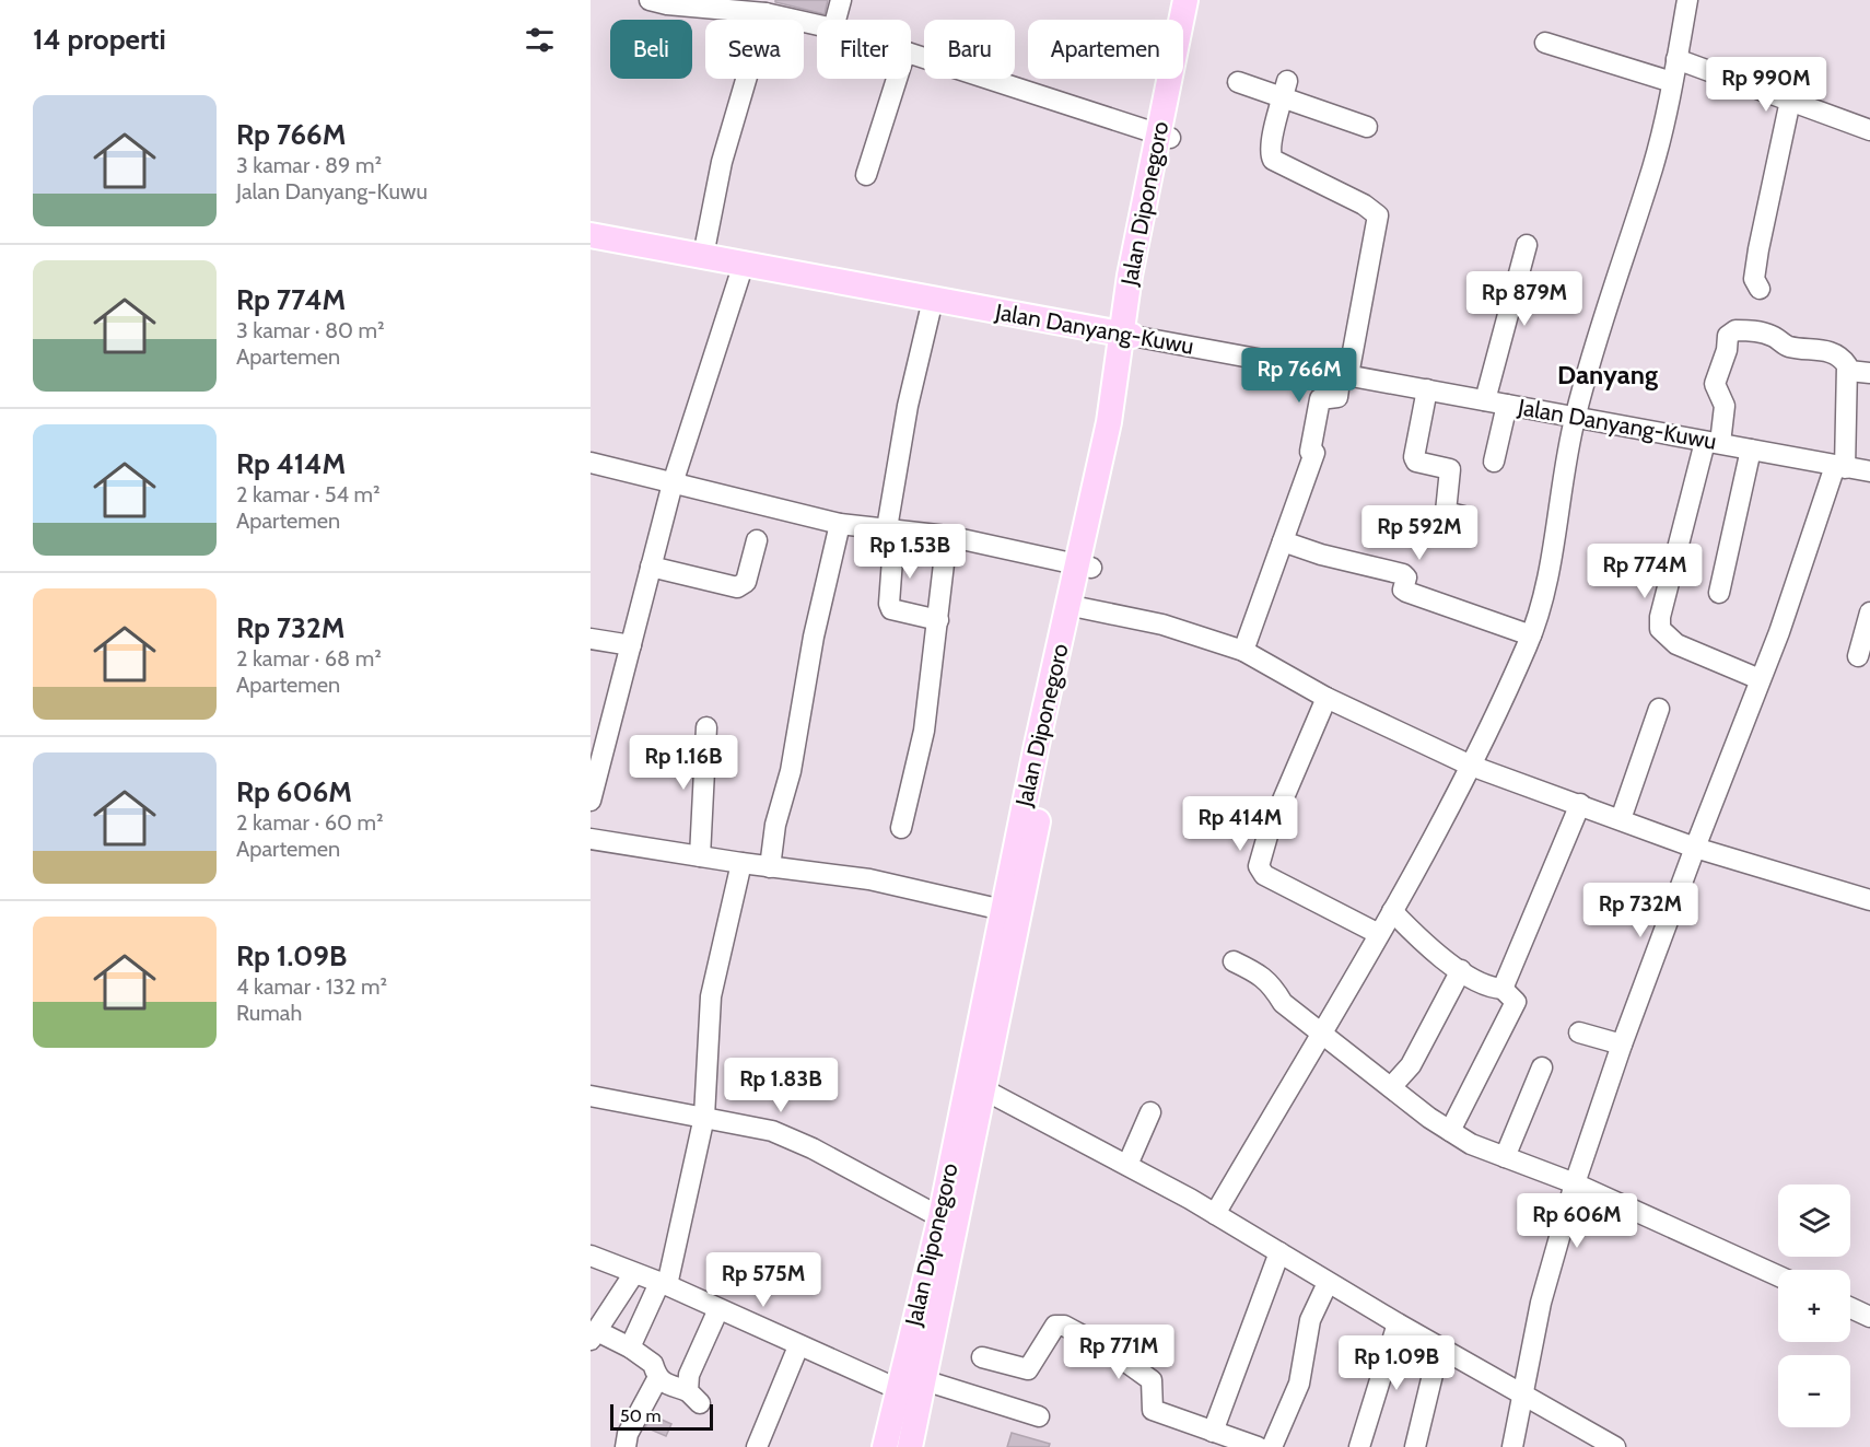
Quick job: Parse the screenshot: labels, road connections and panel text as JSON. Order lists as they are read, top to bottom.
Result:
{
  "streets": {
    "main road": ["Jalan Diponegoro", "Jalan Danyang-Kuwu"]
  },
  "crossings": [
    ["Jalan Diponegoro", "Jalan Danyang-Kuwu"]
  ],
  "districts": ["Danyang"],
  "scale_bar": "50 m",
  "page": {
    "heading": "14 properti",
    "chip": [
      "Beli",
      "Sewa",
      "Filter",
      "Baru",
      "Apartemen"
    ],
    "price": [
      "Rp 990M",
      "Rp 879M",
      "Rp 766M",
      "Rp 592M",
      "Rp 1.53B",
      "Rp 774M",
      "Rp 1.16B",
      "Rp 414M",
      "Rp 732M",
      "Rp 1.83B",
      "Rp 606M",
      "Rp 575M",
      "Rp 771M",
      "Rp 1.09B"
    ],
    "list": [
      {
        "name": "Rp 766M",
        "note": "3 kamar · 89 m² · Jalan Danyang-Kuwu"
      },
      {
        "name": "Rp 774M",
        "note": "3 kamar · 80 m² · Apartemen"
      },
      {
        "name": "Rp 414M",
        "note": "2 kamar · 54 m² · Apartemen"
      },
      {
        "name": "Rp 732M",
        "note": "2 kamar · 68 m² · Apartemen"
      },
      {
        "name": "Rp 606M",
        "note": "2 kamar · 60 m² · Apartemen"
      },
      {
        "name": "Rp 1.09B",
        "note": "4 kamar · 132 m² · Rumah"
      }
    ],
    "map_buttons": ["+", "−"],
    "scale": "50 m"
  }
}
